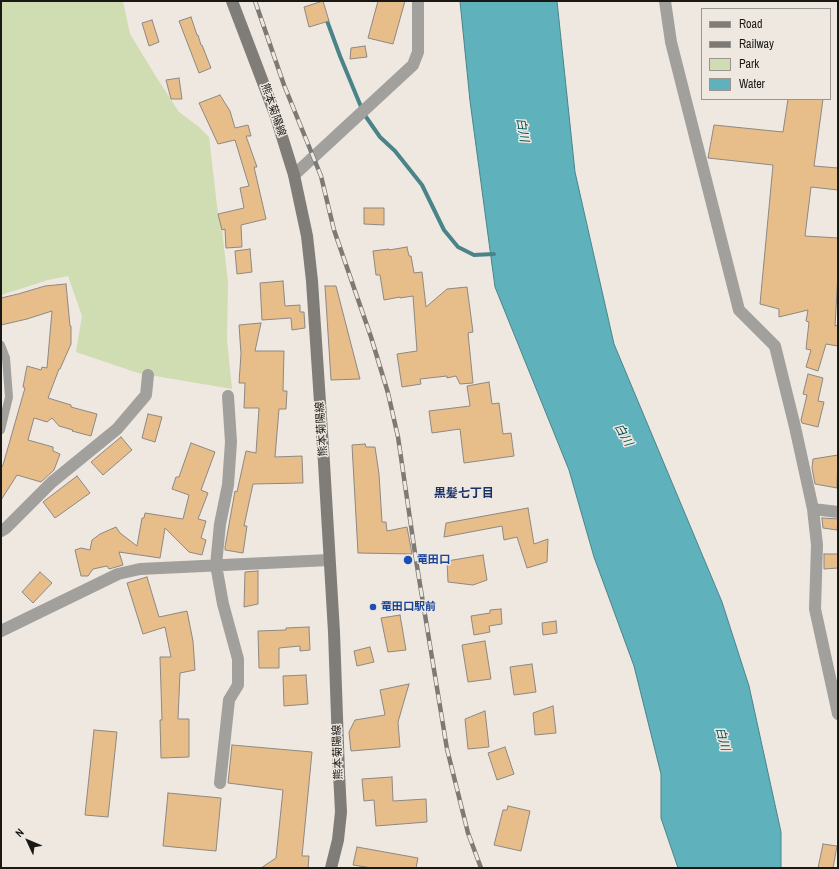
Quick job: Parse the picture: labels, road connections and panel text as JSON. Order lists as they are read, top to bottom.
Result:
{
  "streets": {
    "main road": ["熊本菊陽線"]
  },
  "districts": ["黒髪七丁目"],
  "water": ["白川"],
  "places": ["竜田口", "竜田口駅前"],
  "legend": [
    "Road",
    "Railway",
    "Park",
    "Water"
  ],
  "north": "top left"
}
